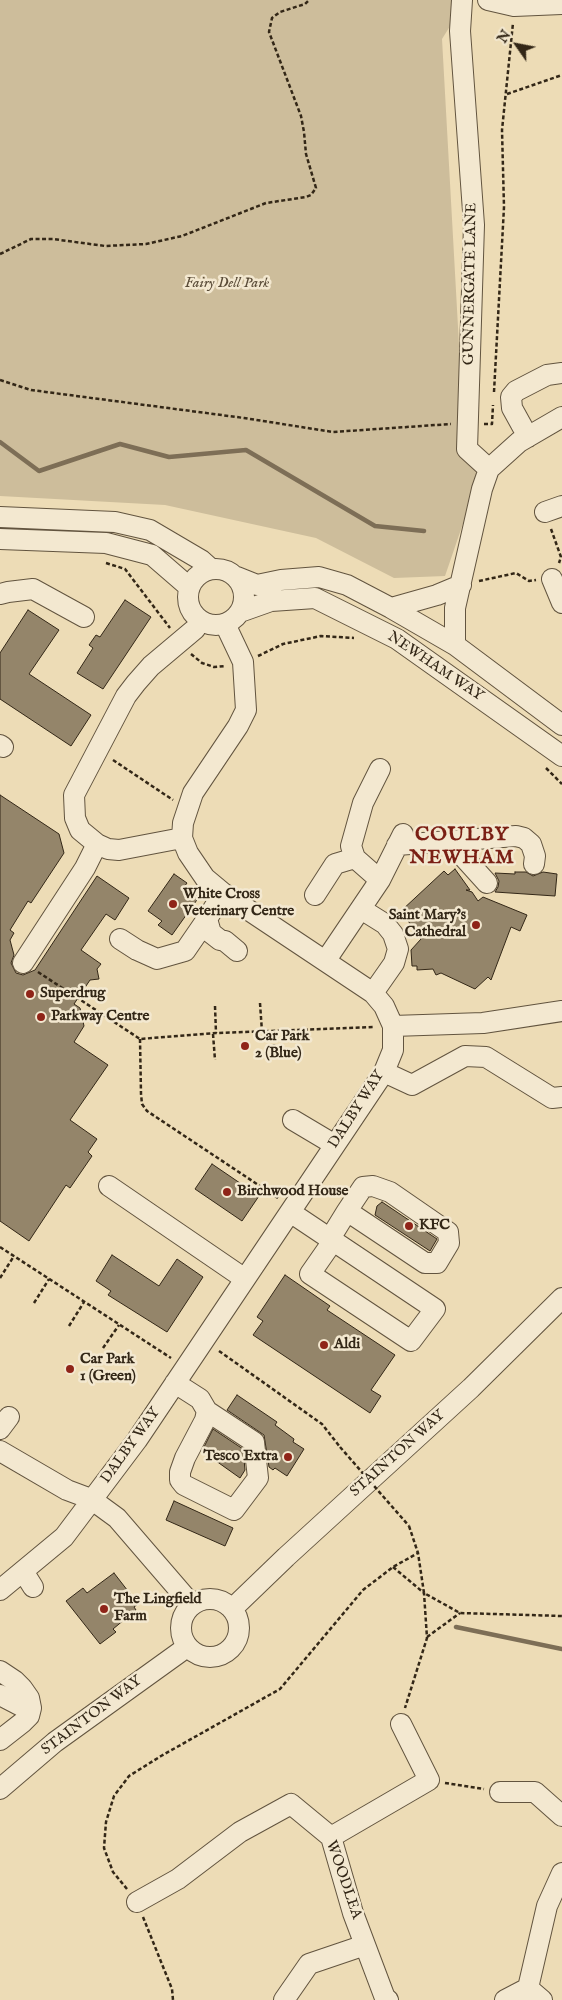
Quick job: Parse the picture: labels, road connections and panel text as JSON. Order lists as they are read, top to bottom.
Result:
{
  "streets": {
    "street": [
      "GUNNERGATE LANE",
      "NEWHAM WAY",
      "DALBY WAY",
      "STAINTON WAY",
      "WOODLEA"
    ]
  },
  "crossings": [
    ["DALBY WAY", "STAINTON WAY"]
  ],
  "districts": ["COULBY NEWHAM"],
  "parks": ["Fairy Dell Park"],
  "places": [
    "White Cross Veterinary Centre",
    "Saint Mary's Cathedral",
    "Superdrug",
    "Parkway Centre",
    "Car Park 2 (Blue)",
    "Birchwood House",
    "KFC",
    "Aldi",
    "Car Park 1 (Green)",
    "Tesco Extra",
    "The Lingfield Farm"
  ],
  "north": "top left"
}
